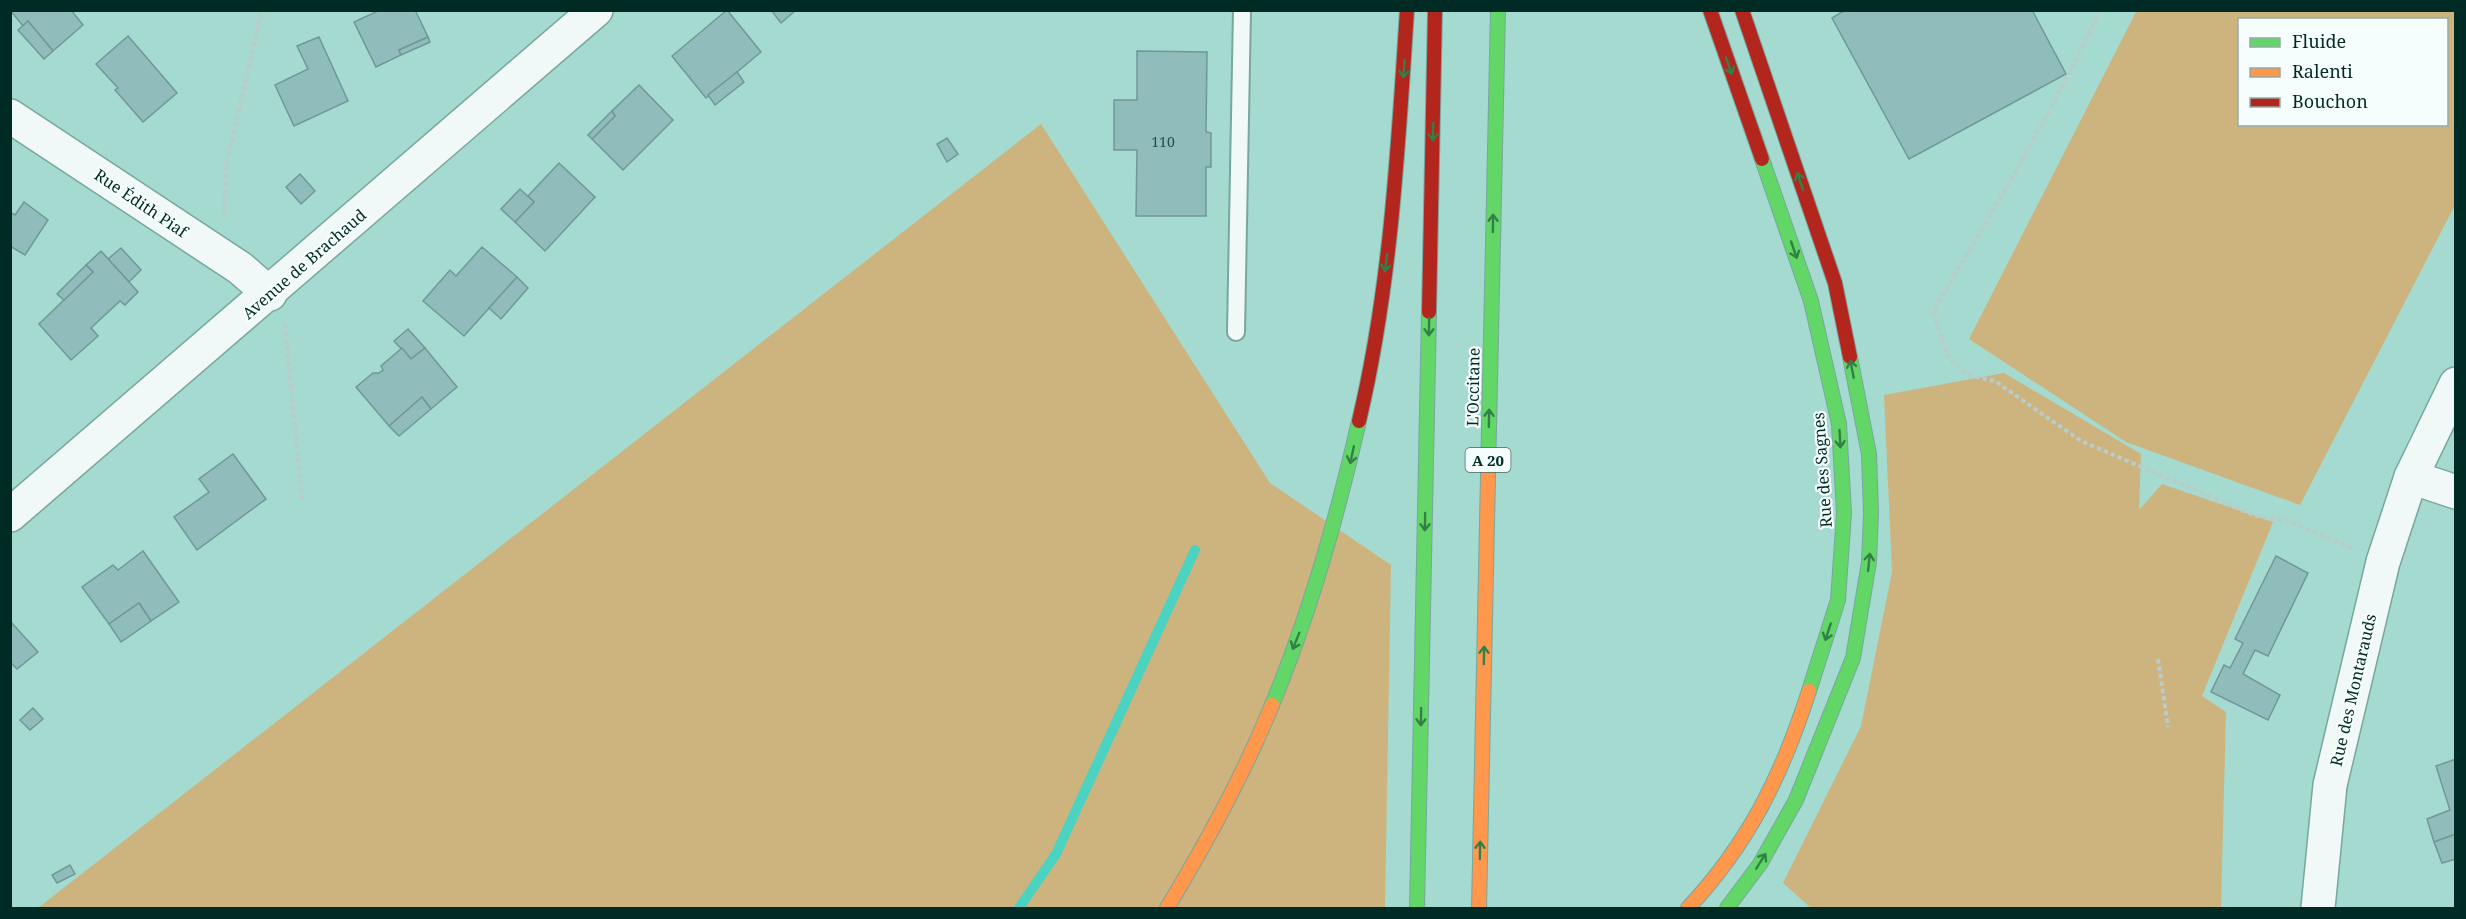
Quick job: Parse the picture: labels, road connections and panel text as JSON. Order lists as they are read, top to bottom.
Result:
{
  "streets": {
    "main road": ["L'Occitane", "A 20", "Rue des Sagnes"],
    "street": ["Rue Édith Piaf", "Avenue de Brachaud", "Rue des Montarauds"]
  },
  "crossings": [
    ["Rue Édith Piaf", "Avenue de Brachaud"]
  ],
  "house_numbers": ["110"],
  "legend": ["Fluide", "Ralenti", "Bouchon"]
}
